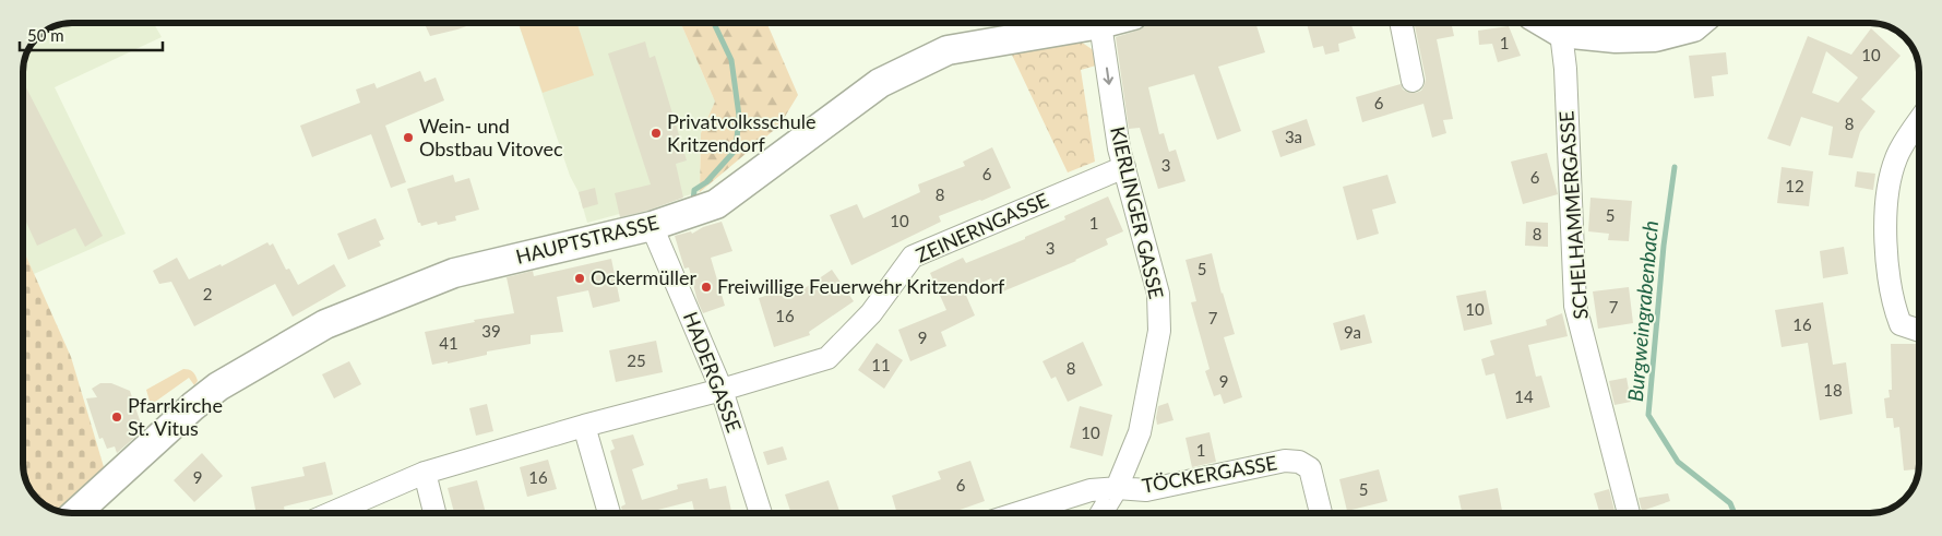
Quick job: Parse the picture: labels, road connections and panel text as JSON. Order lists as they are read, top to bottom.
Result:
{
  "streets": {
    "main road": ["HAUPTSTRASSE"],
    "street": [
      "KIERLINGER GASSE",
      "SCHELHAMMERGASSE",
      "ZEINERNGASSE",
      "HADERGASSE",
      "TÖCKERGASSE"
    ]
  },
  "crossings": [
    ["KIERLINGER GASSE", "ZEINERNGASSE"],
    ["KIERLINGER GASSE", "HAUPTSTRASSE"],
    ["KIERLINGER GASSE", "TÖCKERGASSE"],
    ["ZEINERNGASSE", "HADERGASSE"],
    ["HAUPTSTRASSE", "HADERGASSE"]
  ],
  "water": ["Burgweingrabenbach"],
  "places": [
    "Privatvolksschule Kritzendorf",
    "Wein- und Obstbau Vitovec",
    "Ockermüller",
    "Freiwillige Feuerwehr Kritzendorf",
    "Pfarrkirche St. Vitus"
  ],
  "house_numbers": [
    "1",
    "10",
    "6",
    "8",
    "3a",
    "3",
    "6",
    "6",
    "12",
    "8",
    "5",
    "10",
    "1",
    "8",
    "3",
    "5",
    "2",
    "7",
    "10",
    "16",
    "7",
    "16",
    "39",
    "9a",
    "9",
    "41",
    "25",
    "11",
    "8",
    "9",
    "18",
    "14",
    "10",
    "1",
    "9",
    "16",
    "6",
    "5"
  ],
  "scale_bar": "50 m"
}
